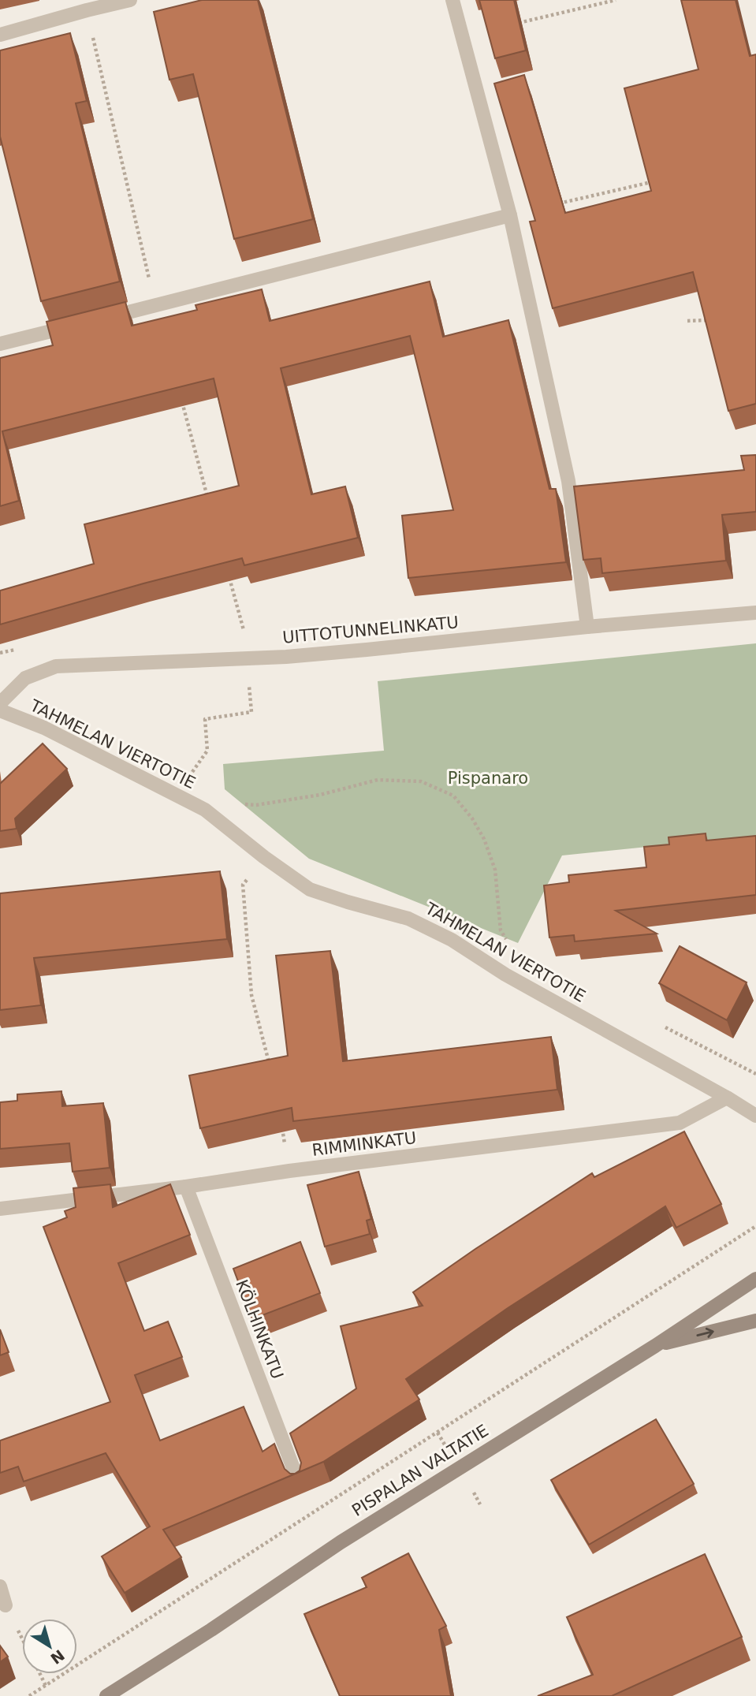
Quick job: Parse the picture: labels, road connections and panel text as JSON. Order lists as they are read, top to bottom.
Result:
{
  "streets": {
    "main road": ["PISPALAN VALTATIE"],
    "street": [
      "UITTOTUNNELINKATU",
      "TAHMELAN VIERTOTIE",
      "RIMMINKATU",
      "KÖLHINKATU"
    ]
  },
  "crossings": [
    ["TAHMELAN VIERTOTIE", "RIMMINKATU"],
    ["RIMMINKATU", "KÖLHINKATU"]
  ],
  "parks": ["Pispanaro"],
  "north": "bottom right"
}
